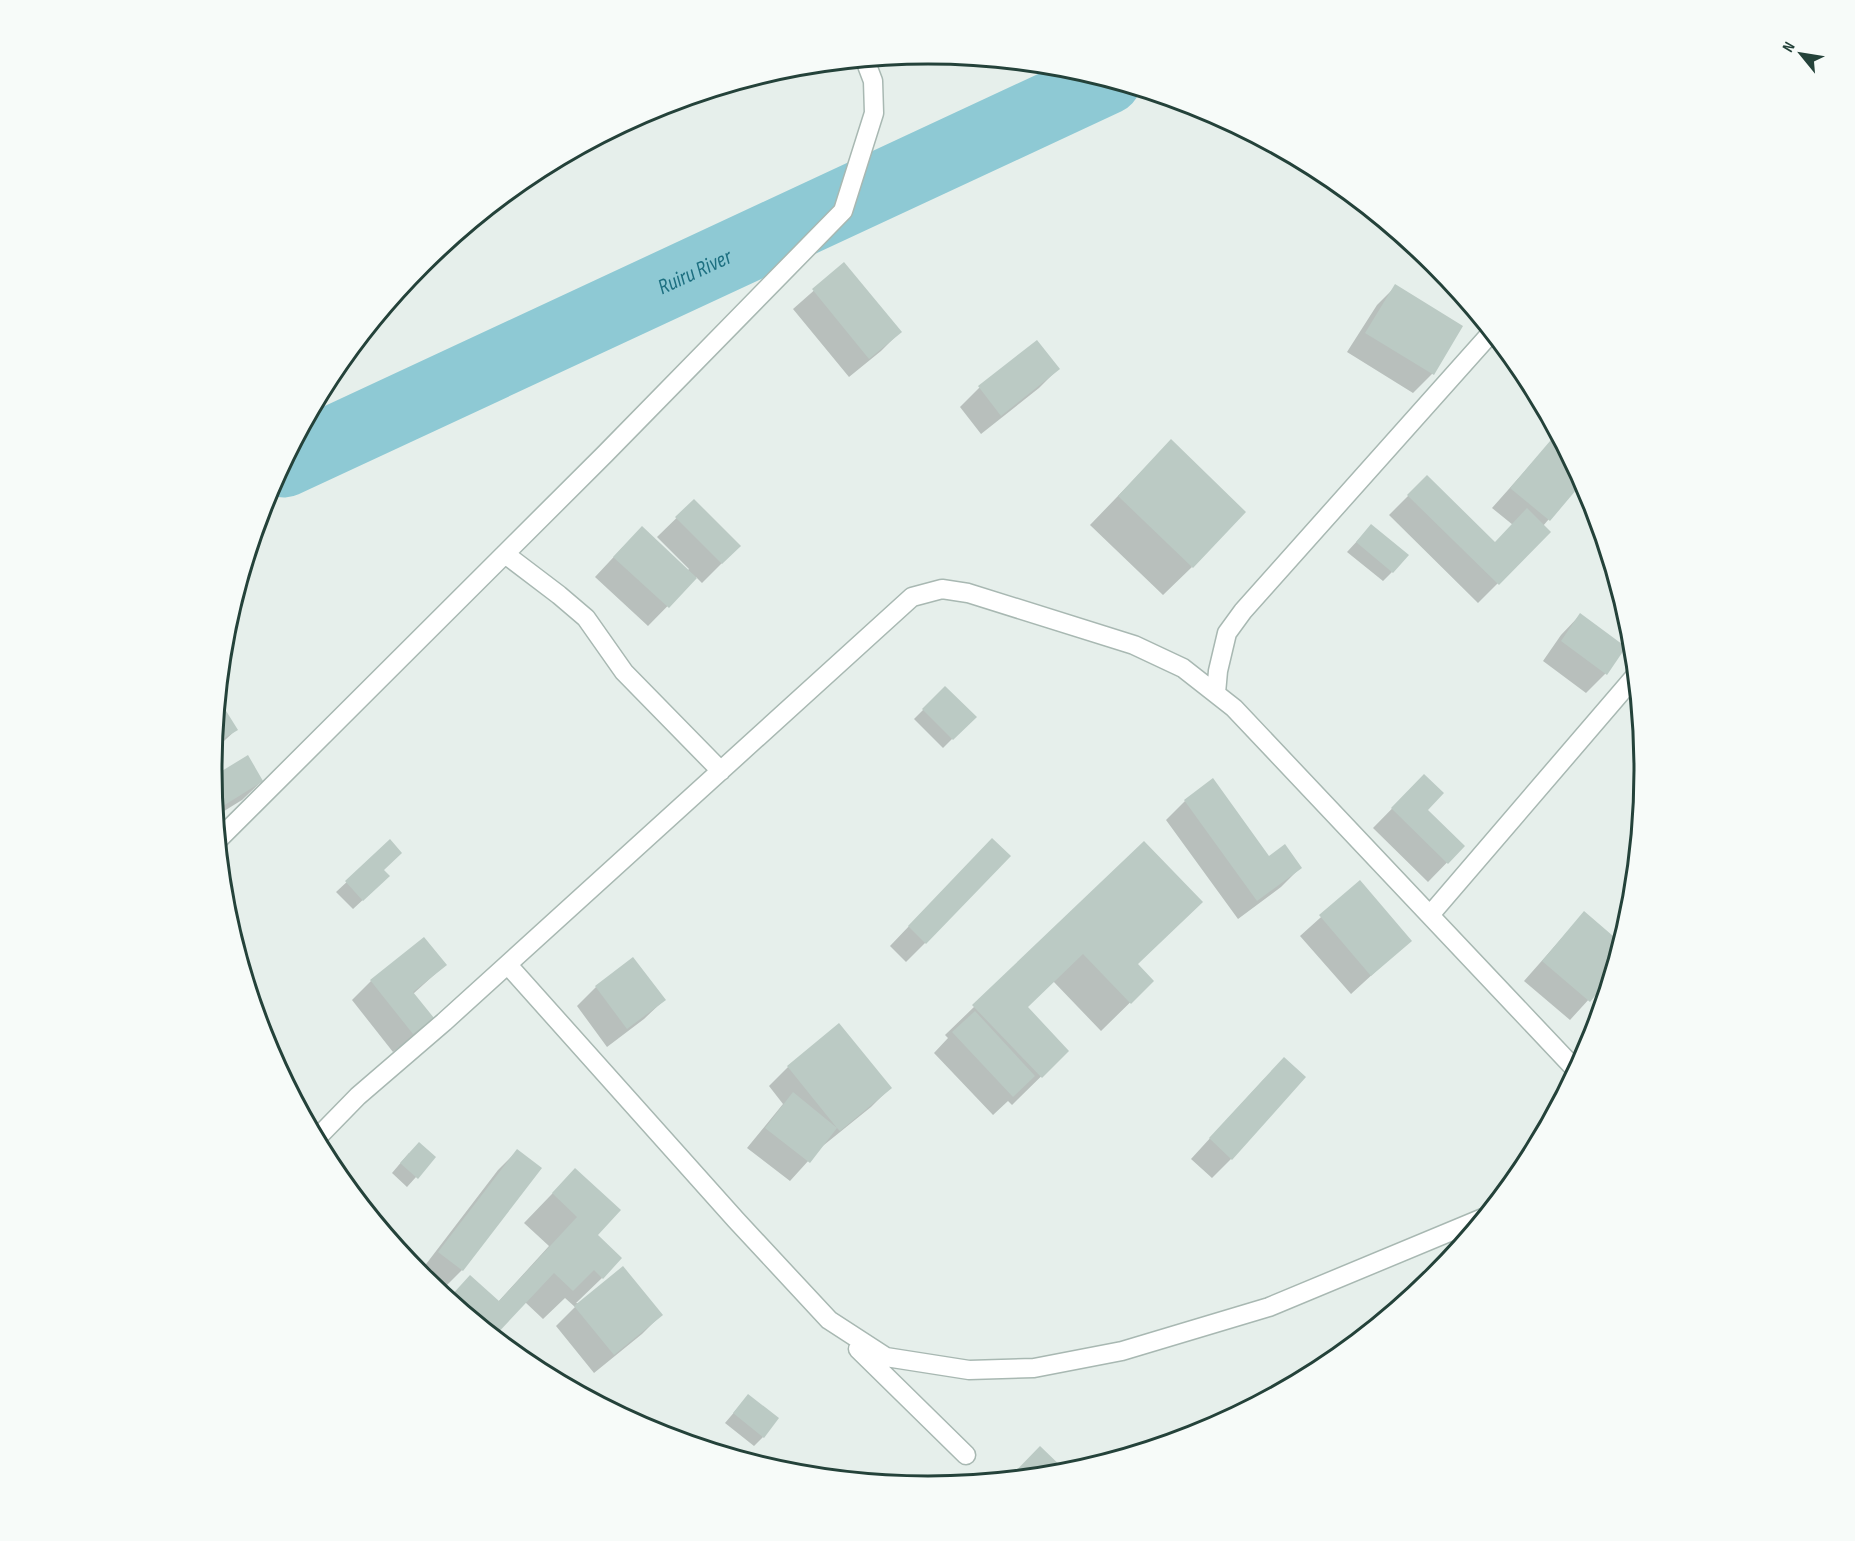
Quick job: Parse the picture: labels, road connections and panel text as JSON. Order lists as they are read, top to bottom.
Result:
{
  "water": ["Ruiru River"],
  "north": "top left"
}
